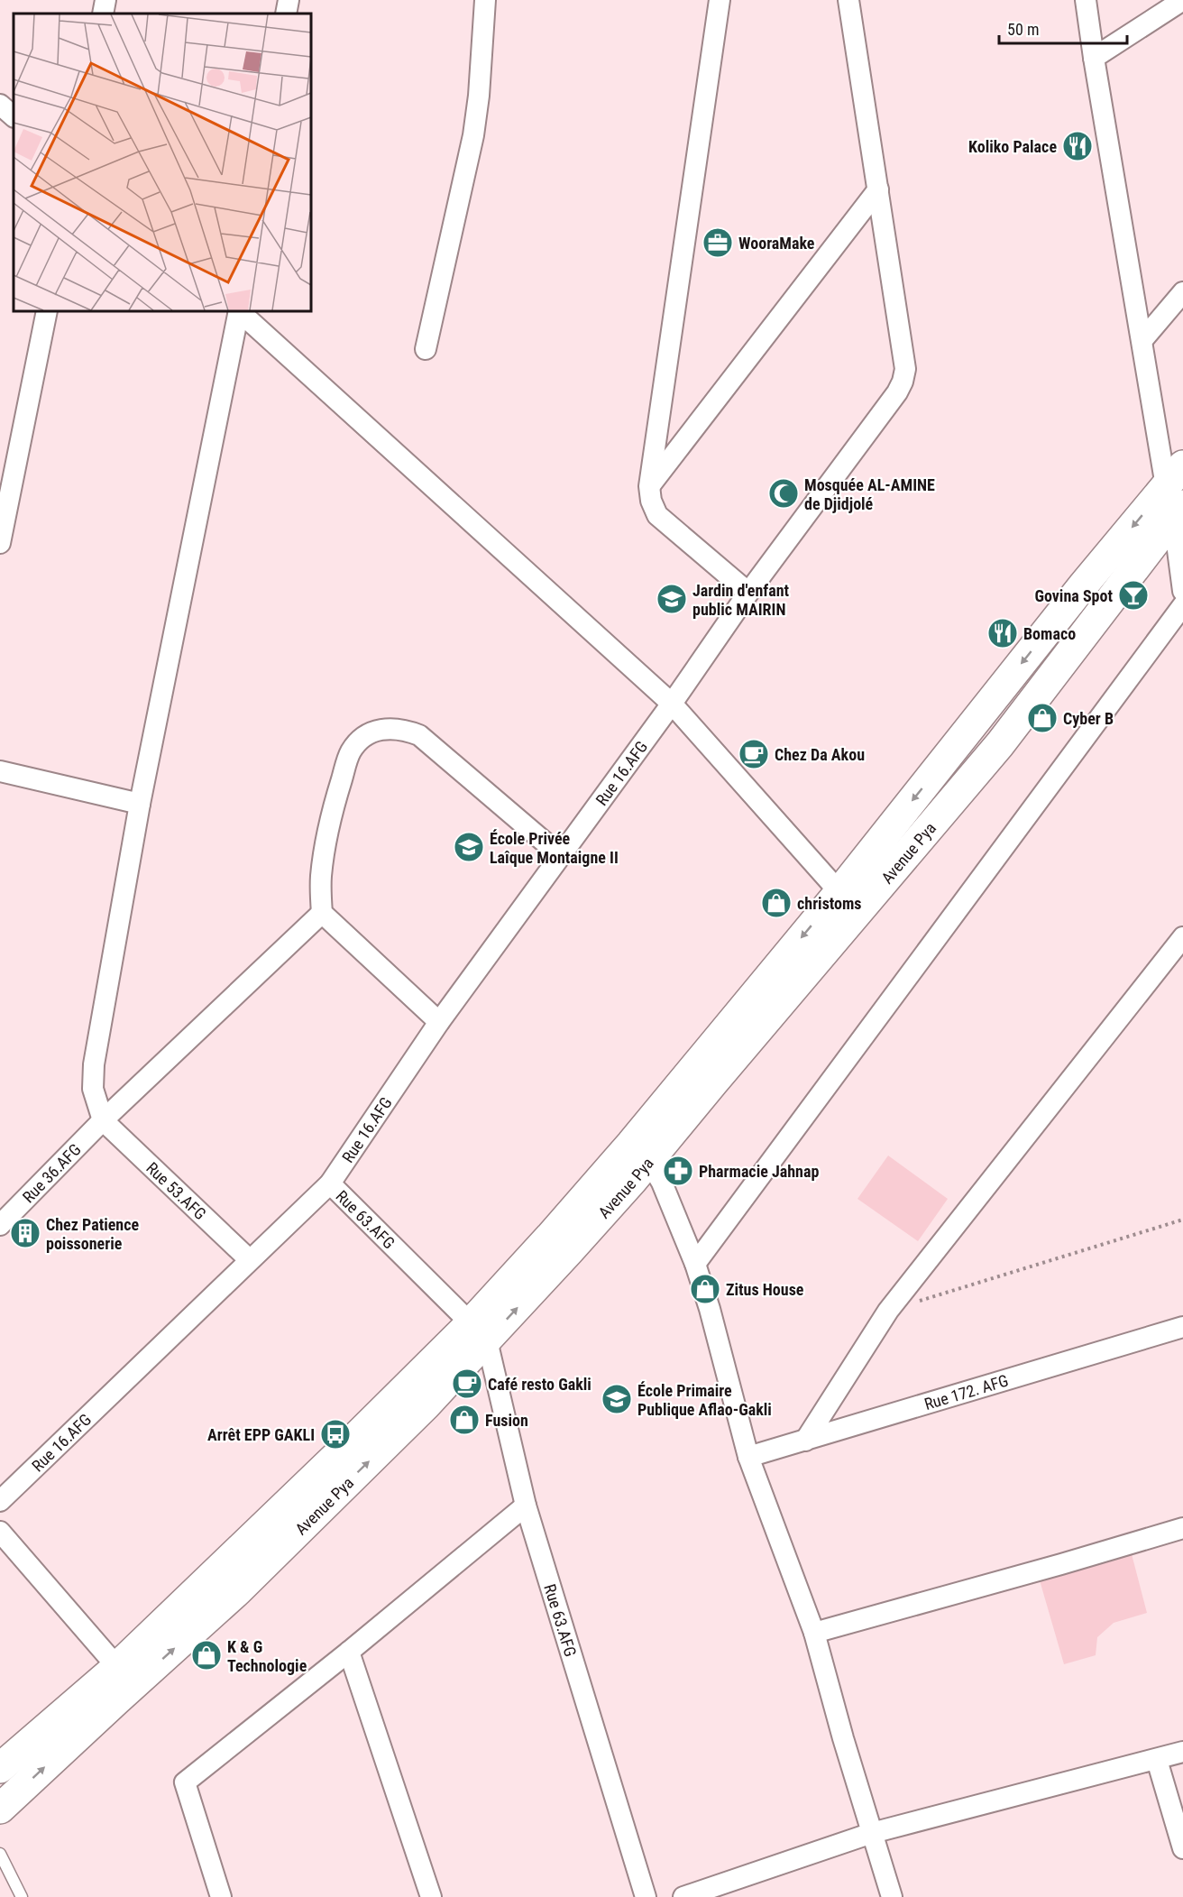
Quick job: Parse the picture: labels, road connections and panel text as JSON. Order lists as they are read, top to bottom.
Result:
{
  "streets": {
    "main road": ["Avenue Pya"],
    "street": [
      "Rue 16.AFG",
      "Rue 36.AFG",
      "Rue 53.AFG",
      "Rue 63.AFG",
      "Rue 172. AFG"
    ]
  },
  "crossings": [
    ["Rue 16.AFG", "Rue 53.AFG"],
    ["Rue 16.AFG", "Rue 63.AFG"],
    ["Avenue Pya", "Rue 63.AFG"],
    ["Rue 36.AFG", "Rue 53.AFG"]
  ],
  "places": {
    "restaurant": ["Koliko Palace", "Bomaco"],
    "office": ["WooraMake"],
    "mosque": ["Mosquée AL-AMINE de Djidjolé"],
    "bar": ["Govina Spot"],
    "school or university": ["Jardin d'enfant public MAIRIN", "École Privée Laîque Montaigne II", "École Primaire Publique Aflao-Gakli"],
    "shop": [
      "Cyber B",
      "christoms",
      "Zitus House",
      "Fusion",
      "K & G Technologie"
    ],
    "cafe": ["Chez Da Akou", "Café resto Gakli"],
    "pharmacy": ["Pharmacie Jahnap"],
    "building": ["Chez Patience poissonerie"],
    "bus stop": ["Arrêt EPP GAKLI"]
  },
  "scale_bar": "50 m"
}
